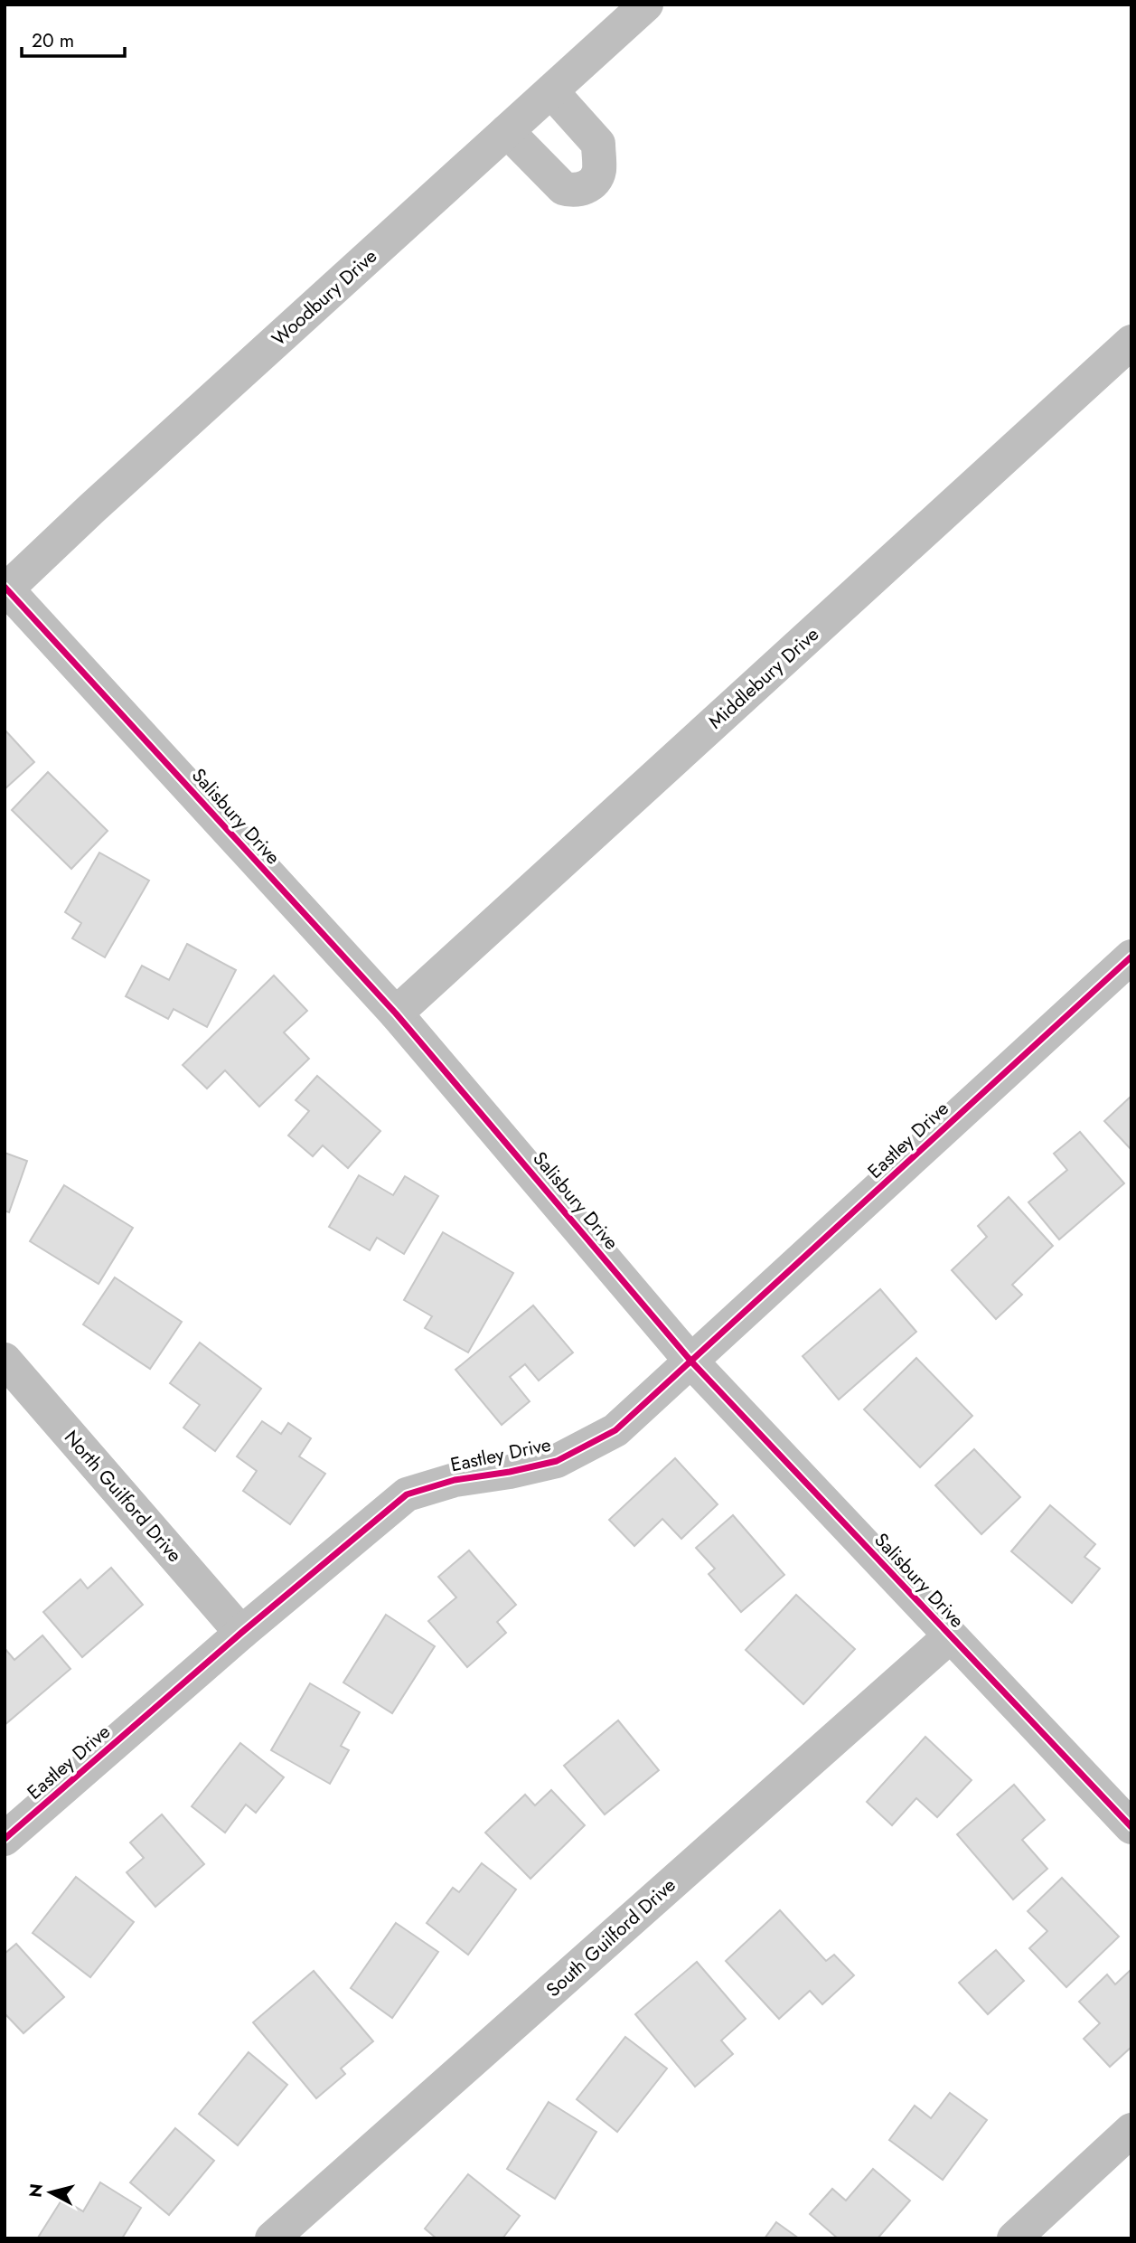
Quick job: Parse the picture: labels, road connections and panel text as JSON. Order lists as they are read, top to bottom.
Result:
{
  "streets": {
    "street": [
      "Woodbury Drive",
      "Middlebury Drive",
      "Salisbury Drive",
      "Eastley Drive",
      "North Guilford Drive",
      "South Guilford Drive"
    ]
  },
  "crossings": [
    ["Woodbury Drive", "Salisbury Drive"],
    ["Middlebury Drive", "Salisbury Drive"],
    ["Salisbury Drive", "Eastley Drive"],
    ["Salisbury Drive", "South Guilford Drive"],
    ["Eastley Drive", "North Guilford Drive"]
  ],
  "scale_bar": "20 m",
  "north": "left"
}
